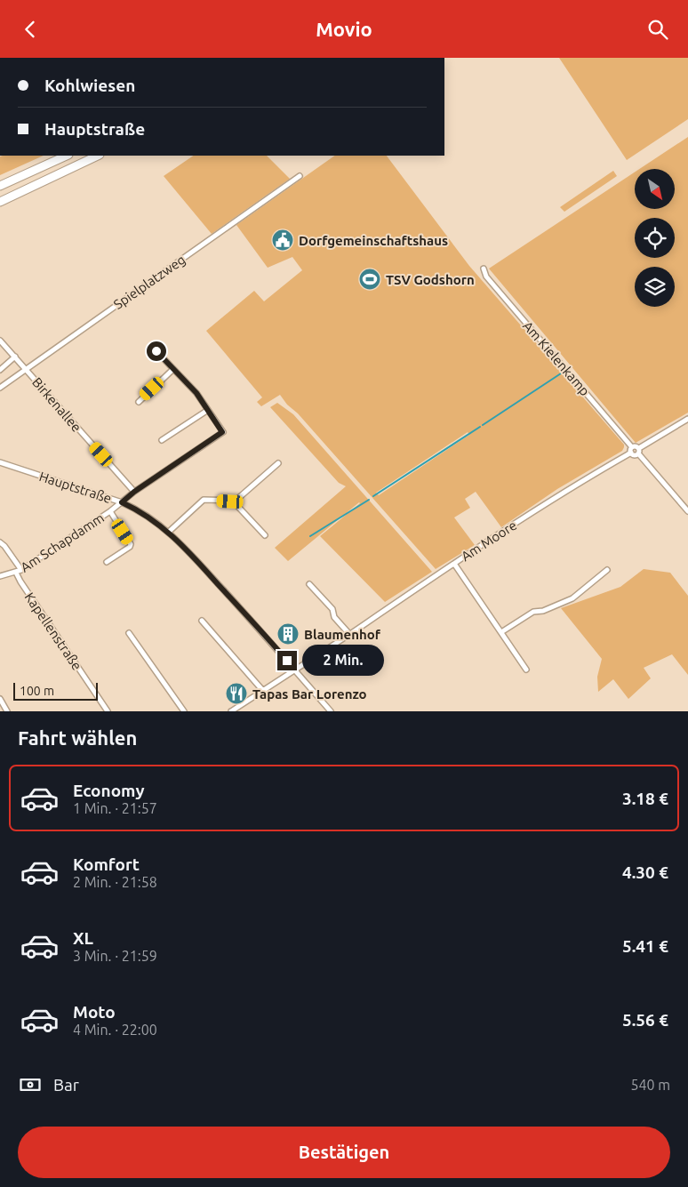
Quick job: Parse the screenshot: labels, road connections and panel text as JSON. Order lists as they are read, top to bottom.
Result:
{
  "streets": {
    "street": [
      "Spielplatzweg",
      "Am Kielenkamp",
      "Birkenallee",
      "Hauptstraße",
      "Am Moore",
      "Am Schapdamm",
      "Kapellenstraße"
    ]
  },
  "crossings": [
    ["Spielplatzweg", "Birkenallee"],
    ["Am Kielenkamp", "Am Moore"],
    ["Birkenallee", "Am Schapdamm"],
    ["Hauptstraße", "Am Moore"],
    ["Hauptstraße", "Am Schapdamm"],
    ["Am Schapdamm", "Kapellenstraße"]
  ],
  "places": {
    "public building": ["Dorfgemeinschaftshaus"],
    "sports": ["TSV Godshorn"],
    "building": ["Blaumenhof"],
    "restaurant": ["Tapas Bar Lorenzo"]
  },
  "scale_bar": "100 m",
  "north": "bottom right",
  "page": {
    "header": "Movio",
    "banner": ["Kohlwiesen", "Hauptstraße"],
    "bubble": "2 Min.",
    "scale": "100 m",
    "heading": "Fahrt wählen",
    "list": [
      {
        "name": "Economy",
        "note": "1 Min. · 21:57",
        "value": "3.18 €"
      },
      {
        "name": "Komfort",
        "note": "2 Min. · 21:58",
        "value": "4.30 €"
      },
      {
        "name": "XL",
        "note": "3 Min. · 21:59",
        "value": "5.41 €"
      },
      {
        "name": "Moto",
        "note": "4 Min. · 22:00",
        "value": "5.56 €"
      }
    ],
    "pay": ["Bar", "540 m"],
    "buttons": "Bestätigen"
  }
}
